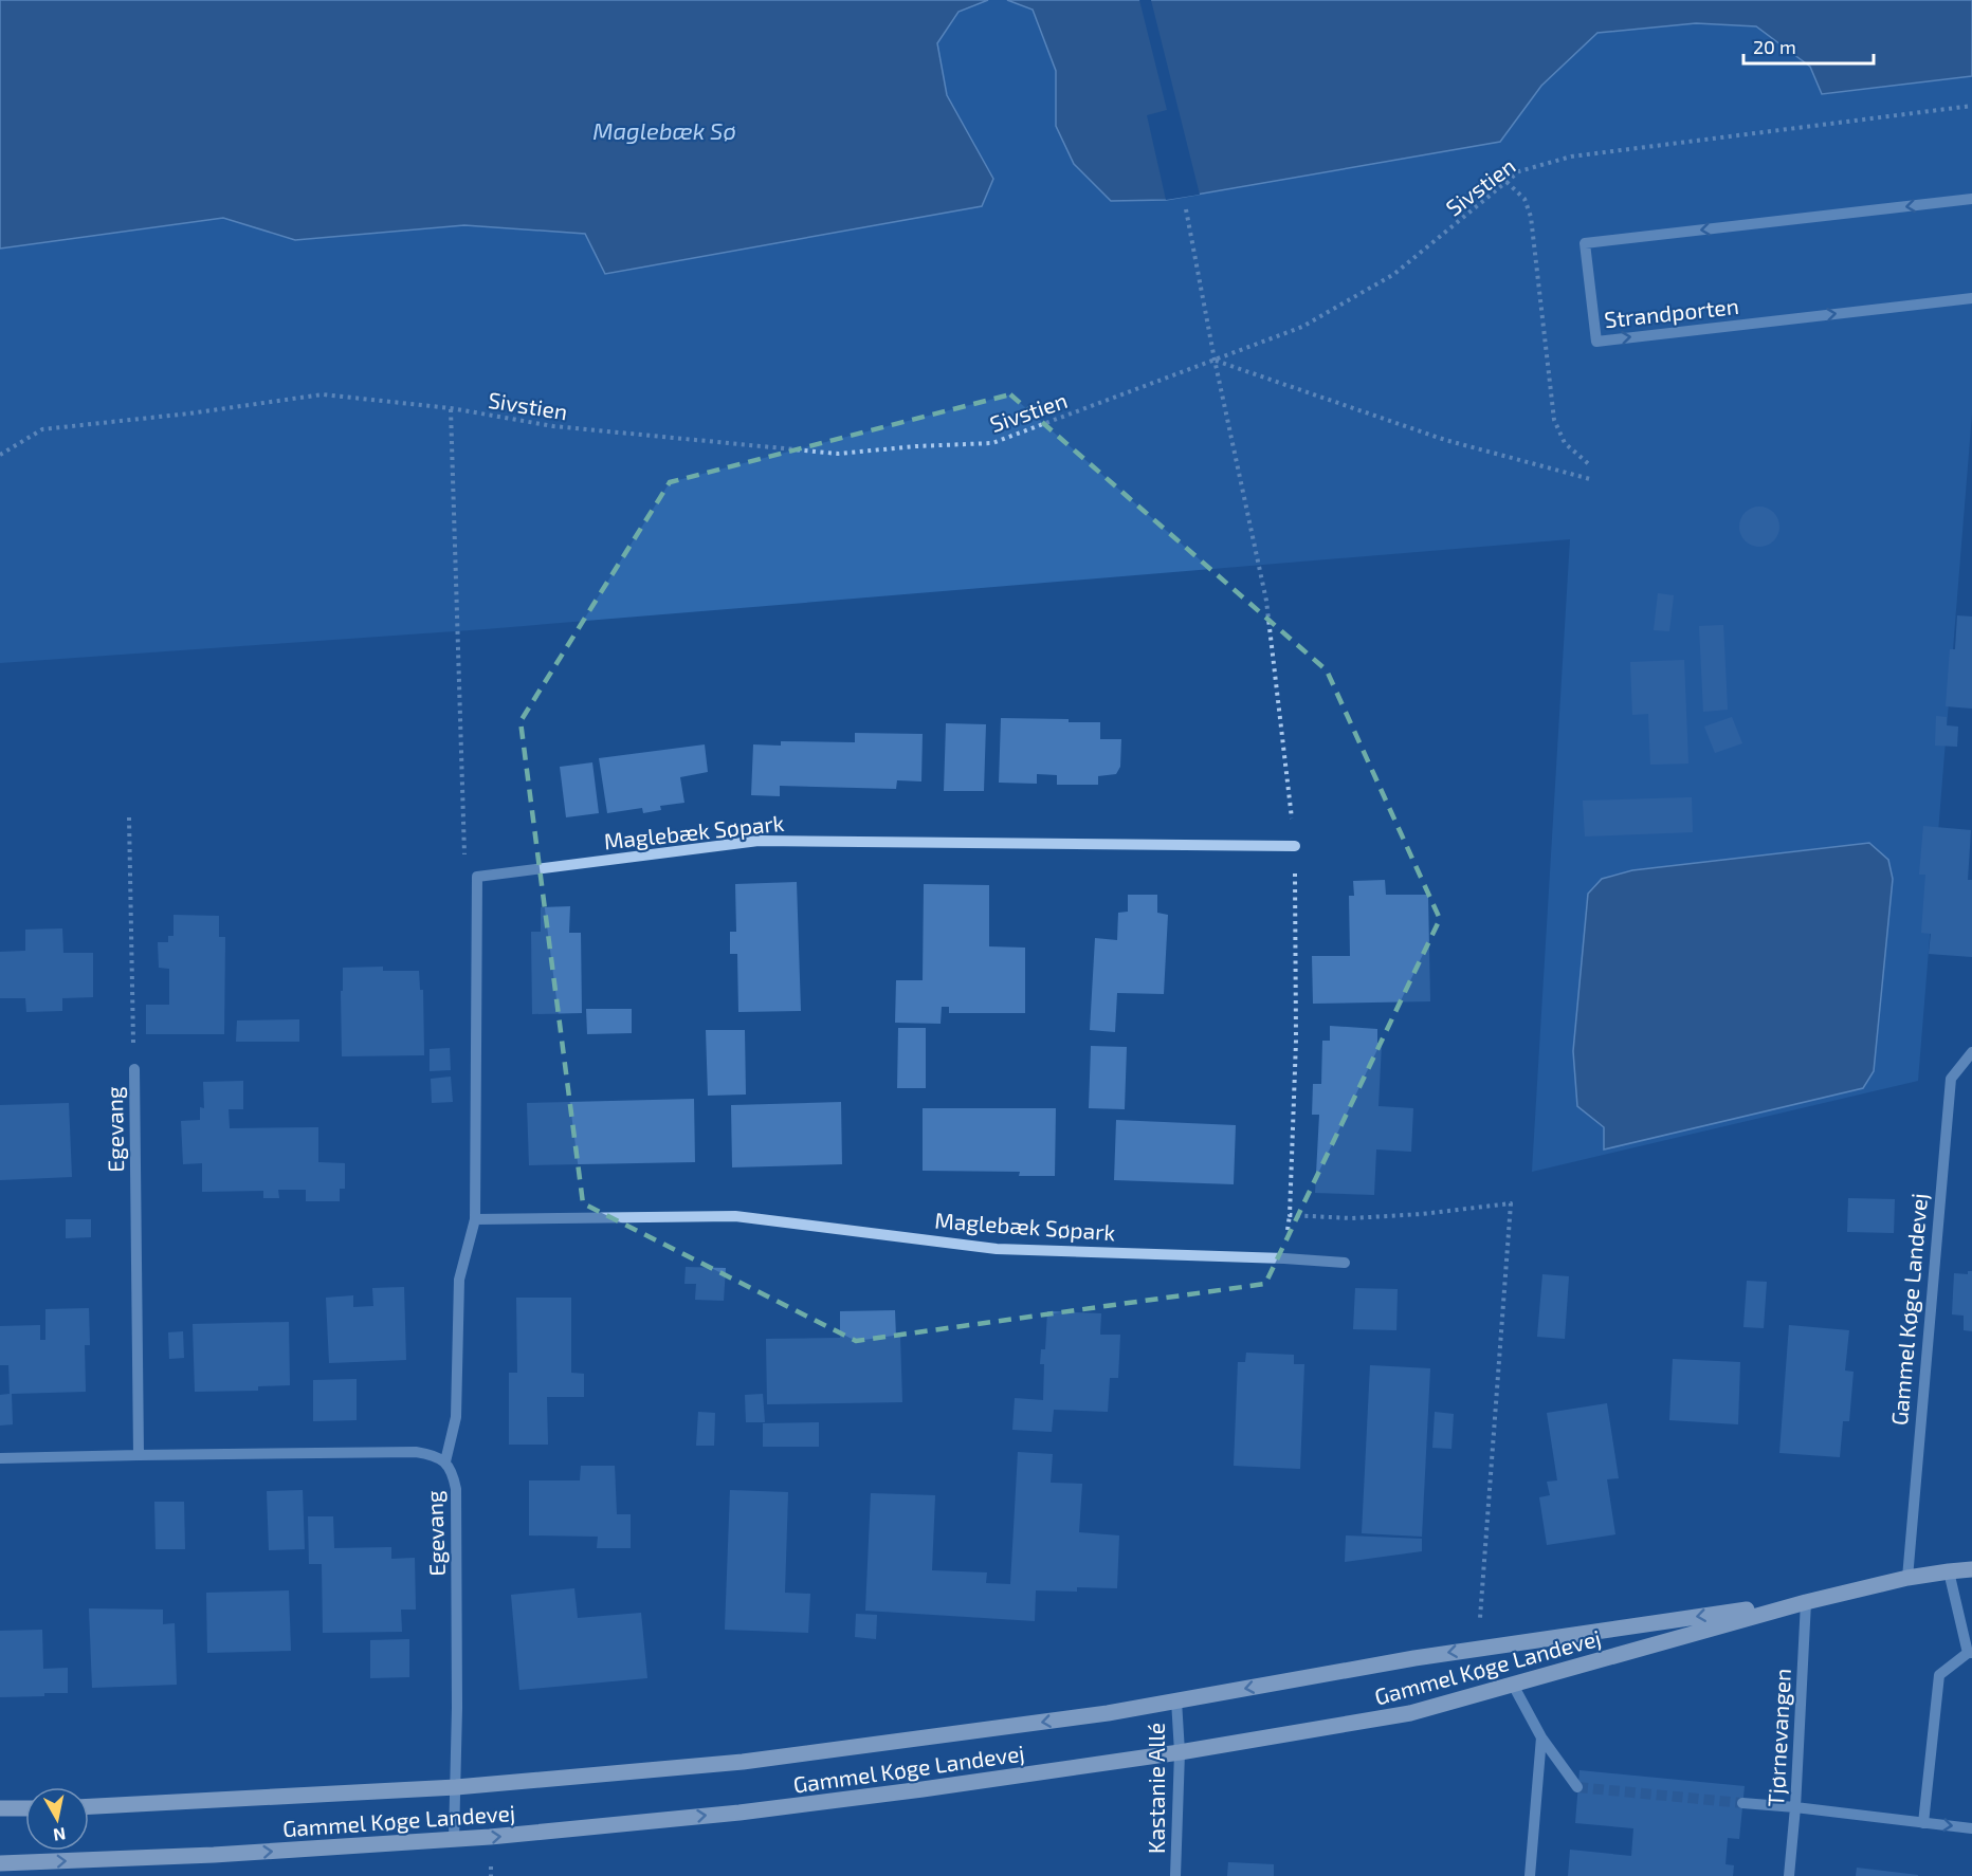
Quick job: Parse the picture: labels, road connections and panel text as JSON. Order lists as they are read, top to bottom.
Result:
{
  "streets": {
    "main road": ["Gammel Køge Landevej"],
    "street": [
      "Strandporten",
      "Maglebæk Søpark",
      "Egevang",
      "Tjørnevangen",
      "Kastanie Allé"
    ],
    "path": ["Sivstien"]
  },
  "crossings": [
    ["Egevang", "Gammel Køge Landevej"],
    ["Gammel Køge Landevej", "Tjørnevangen"],
    ["Gammel Køge Landevej", "Kastanie Allé"]
  ],
  "water": ["Maglebæk Sø"],
  "scale_bar": "20 m",
  "north": "bottom"
}
